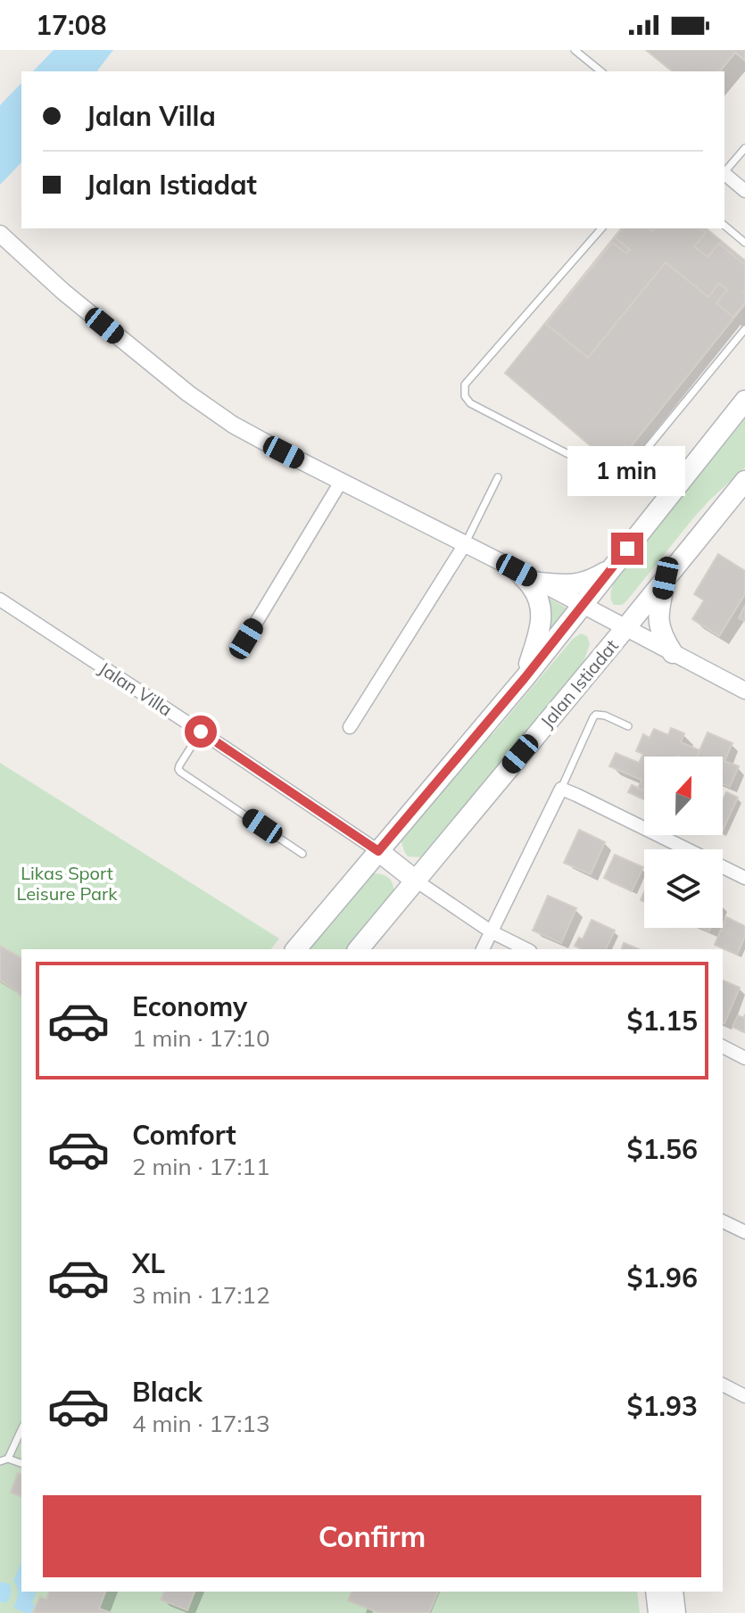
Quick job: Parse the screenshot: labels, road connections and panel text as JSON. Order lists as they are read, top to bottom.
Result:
{
  "streets": {
    "main road": ["Jalan Istiadat"],
    "street": ["Jalan Villa"]
  },
  "parks": ["Likas Sport Leisure Park"],
  "north": "top",
  "page": {
    "status": "17:08",
    "banner": ["Jalan Villa", "Jalan Istiadat"],
    "bubble": "1 min",
    "list": [
      {
        "name": "Economy",
        "note": "1 min · 17:10",
        "value": "$1.15"
      },
      {
        "name": "Comfort",
        "note": "2 min · 17:11",
        "value": "$1.56"
      },
      {
        "name": "XL",
        "note": "3 min · 17:12",
        "value": "$1.96"
      },
      {
        "name": "Black",
        "note": "4 min · 17:13",
        "value": "$1.93"
      }
    ],
    "buttons": "Confirm"
  }
}
